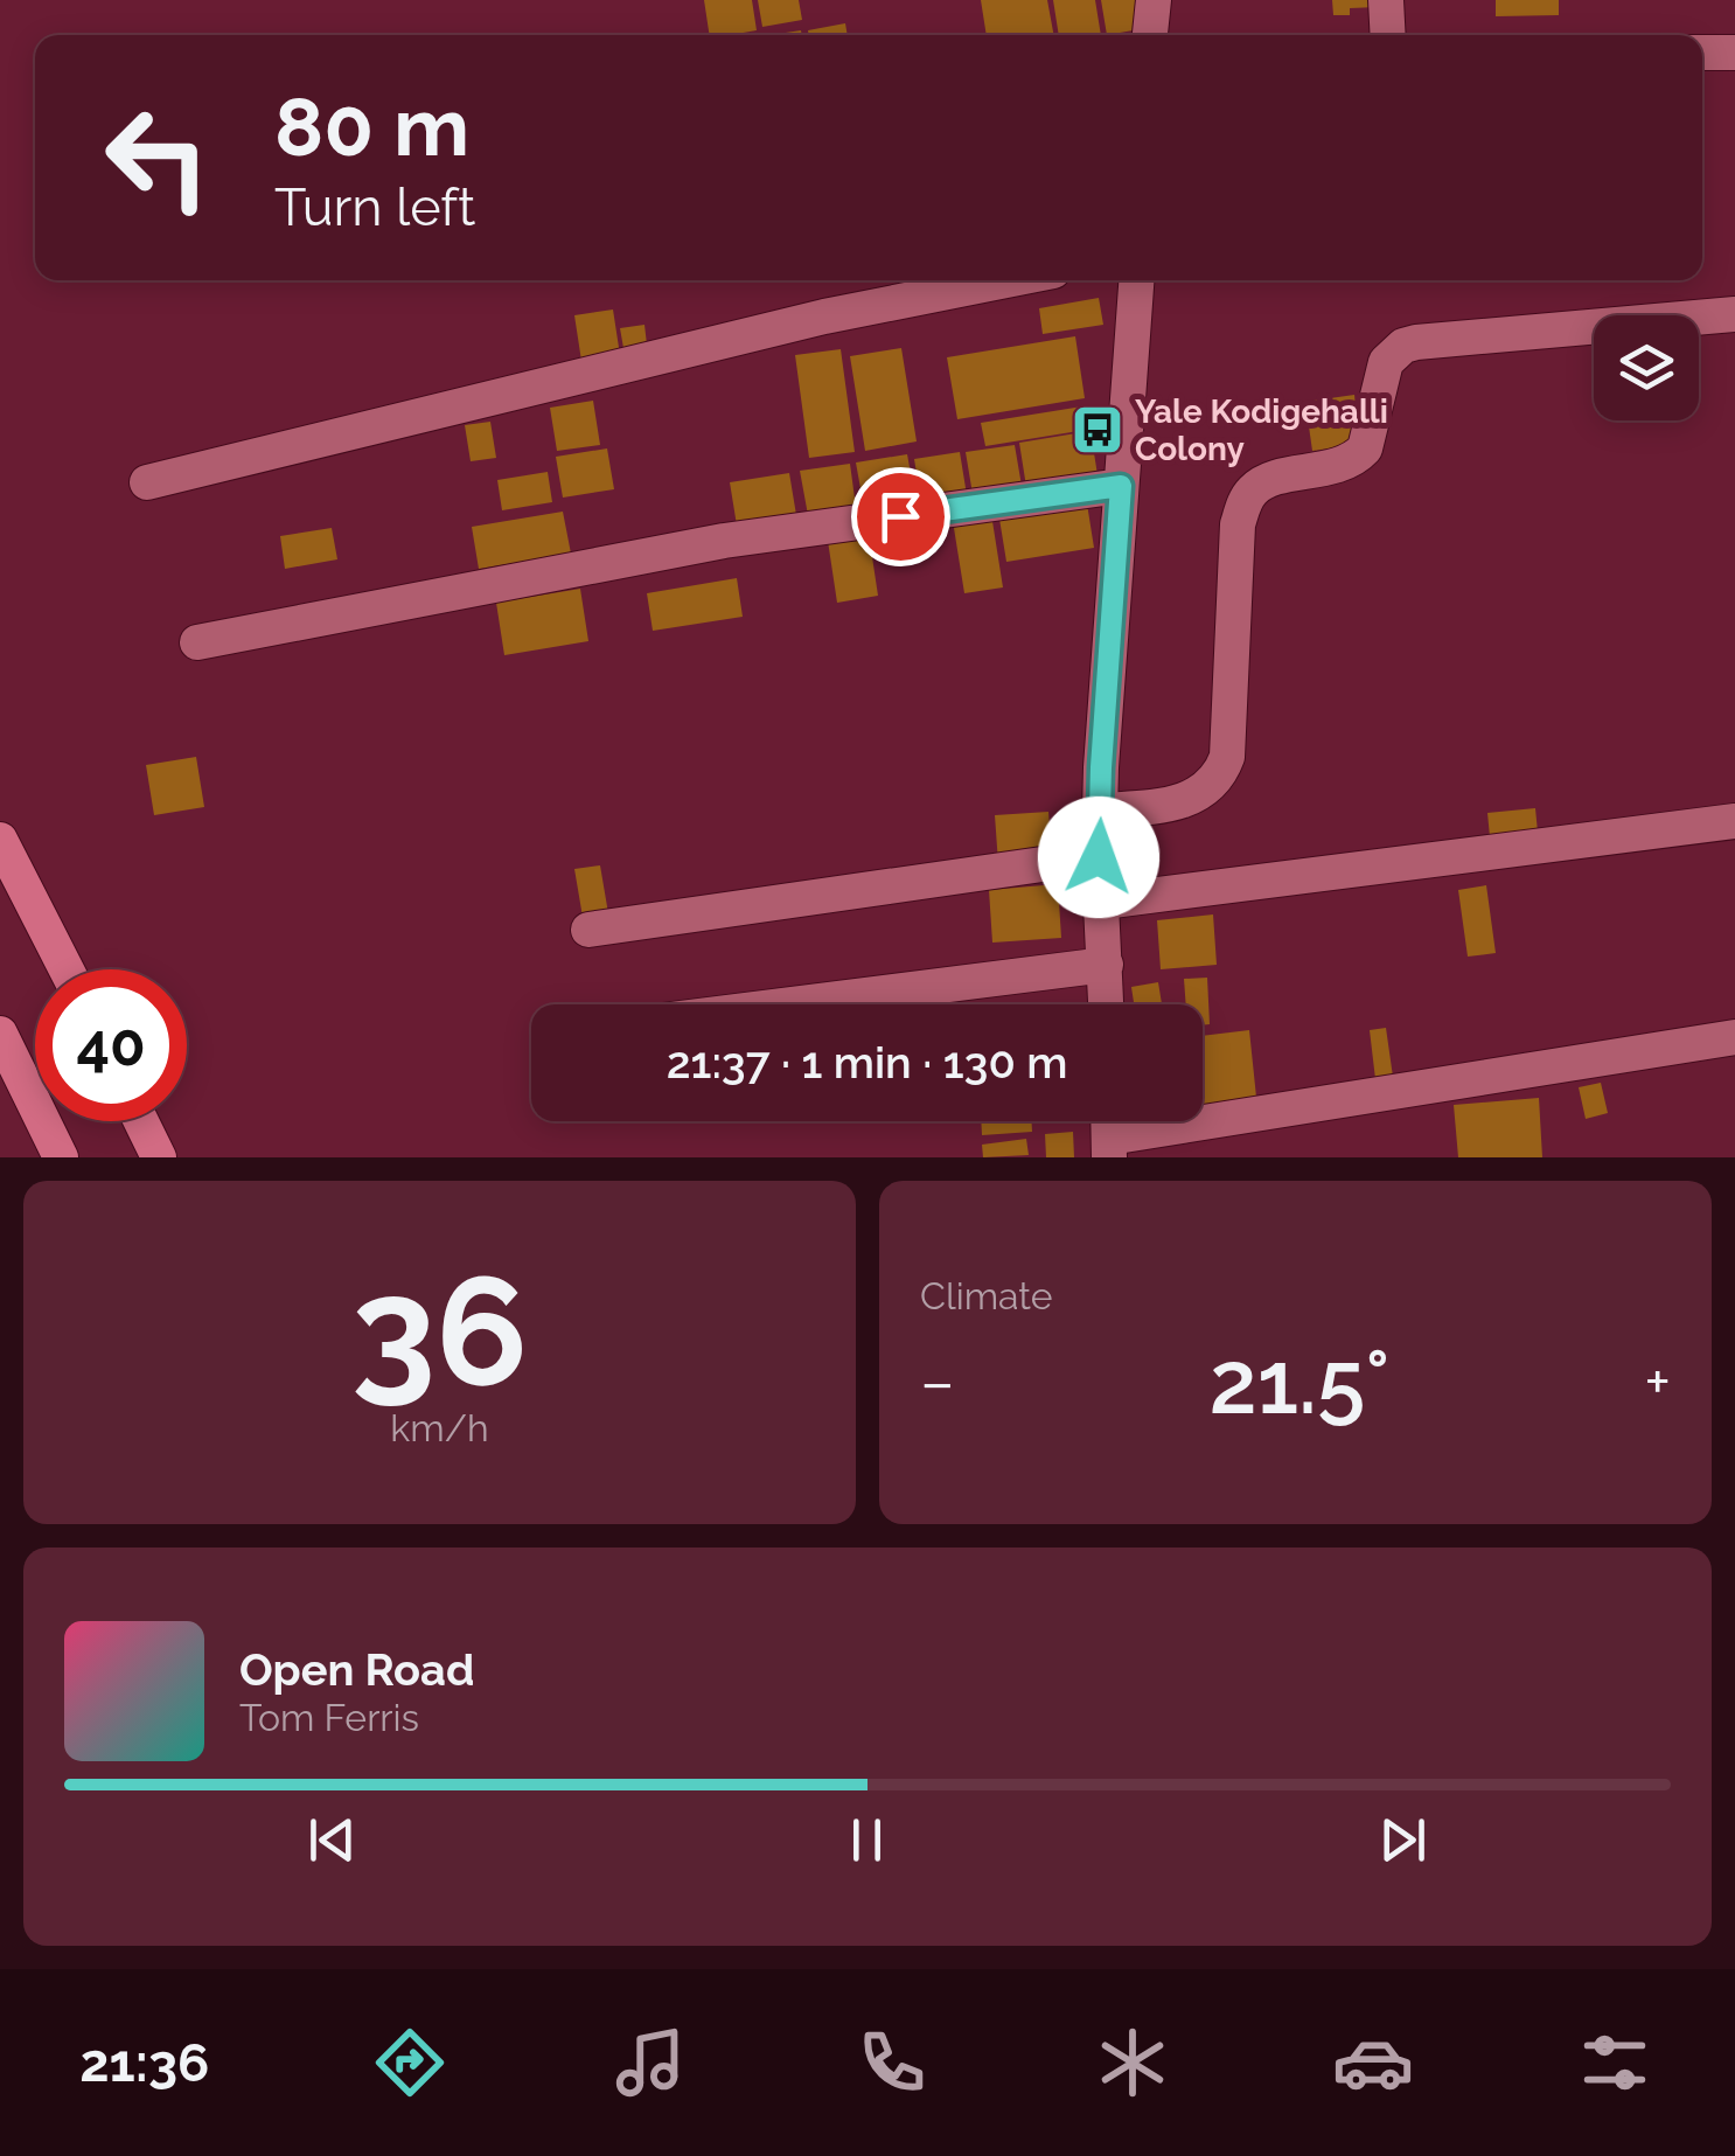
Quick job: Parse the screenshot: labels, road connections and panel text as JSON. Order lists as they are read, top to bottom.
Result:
{
  "places": {
    "bus stop": ["Yale Kodigehalli Colony"]
  },
  "page": {
    "turn": ["80 m", "Turn left"],
    "limit": "40",
    "trip": "21:37 · 1 min · 130 m",
    "tile": [
      ["36", "km/h"],
      "Climate"
    ],
    "heat": ["−", "21.5°", "+"],
    "song": ["Open Road", "Tom Ferris"],
    "tabs": "21:36"
  }
}
